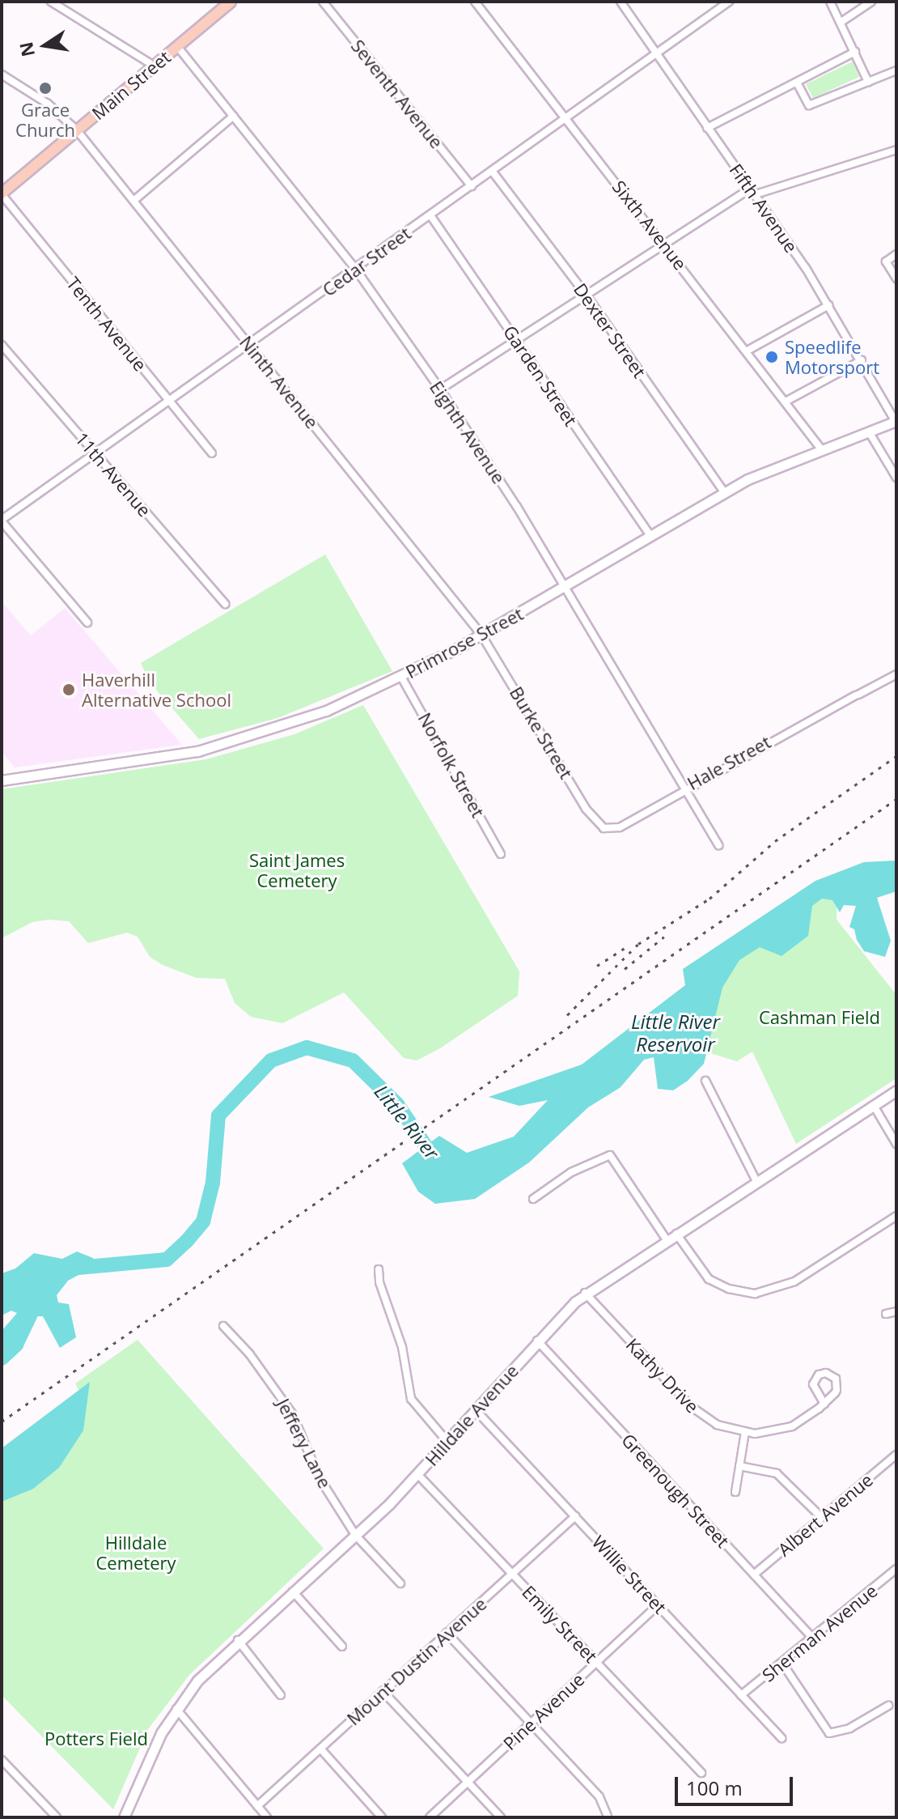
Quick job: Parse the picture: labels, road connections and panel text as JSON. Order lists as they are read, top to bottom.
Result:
{
  "streets": {
    "main road": ["Main Street", "Primrose Street", "Hilldale Avenue"],
    "street": [
      "Seventh Avenue",
      "Fifth Avenue",
      "Sixth Avenue",
      "Cedar Street",
      "Tenth Avenue",
      "Dexter Street",
      "Garden Street",
      "Ninth Avenue",
      "Eighth Avenue",
      "11th Avenue",
      "Burke Street",
      "Hale Street",
      "Norfolk Street",
      "Kathy Drive",
      "Jeffery Lane",
      "Greenough Street",
      "Albert Avenue",
      "Willie Street",
      "Emily Street",
      "Sherman Avenue",
      "Mount Dustin Avenue",
      "Pine Avenue"
    ]
  },
  "crossings": [
    ["Main Street", "Tenth Avenue"],
    ["Main Street", "Ninth Avenue"],
    ["Main Street", "Eighth Avenue"],
    ["Seventh Avenue", "Cedar Street"],
    ["Fifth Avenue", "Cedar Street"],
    ["Fifth Avenue", "Primrose Street"],
    ["Sixth Avenue", "Cedar Street"],
    ["Sixth Avenue", "Primrose Street"],
    ["Cedar Street", "Tenth Avenue"],
    ["Cedar Street", "Dexter Street"],
    ["Cedar Street", "Garden Street"],
    ["Cedar Street", "Ninth Avenue"],
    ["Cedar Street", "Eighth Avenue"],
    ["Cedar Street", "11th Avenue"],
    ["Dexter Street", "Primrose Street"],
    ["Garden Street", "Primrose Street"],
    ["Ninth Avenue", "Primrose Street"],
    ["Ninth Avenue", "Burke Street"],
    ["Eighth Avenue", "Primrose Street"],
    ["Eighth Avenue", "Hale Street"],
    ["Primrose Street", "Burke Street"],
    ["Primrose Street", "Norfolk Street"],
    ["Burke Street", "Hale Street"],
    ["Kathy Drive", "Hilldale Avenue"],
    ["Hilldale Avenue", "Jeffery Lane"],
    ["Hilldale Avenue", "Greenough Street"],
    ["Hilldale Avenue", "Willie Street"],
    ["Hilldale Avenue", "Emily Street"],
    ["Greenough Street", "Albert Avenue"],
    ["Greenough Street", "Sherman Avenue"],
    ["Willie Street", "Sherman Avenue"],
    ["Willie Street", "Mount Dustin Avenue"],
    ["Willie Street", "Pine Avenue"],
    ["Emily Street", "Mount Dustin Avenue"],
    ["Emily Street", "Pine Avenue"]
  ],
  "water": ["Little River Reservoir", "Little River"],
  "parks": [
    "Saint James Cemetery",
    "Cashman Field",
    "Hilldale Cemetery",
    "Potters Field"
  ],
  "places": ["Grace Church", "Speedlife Motorsport", "Haverhill Alternative School"],
  "scale_bar": "100 m",
  "north": "left"
}
